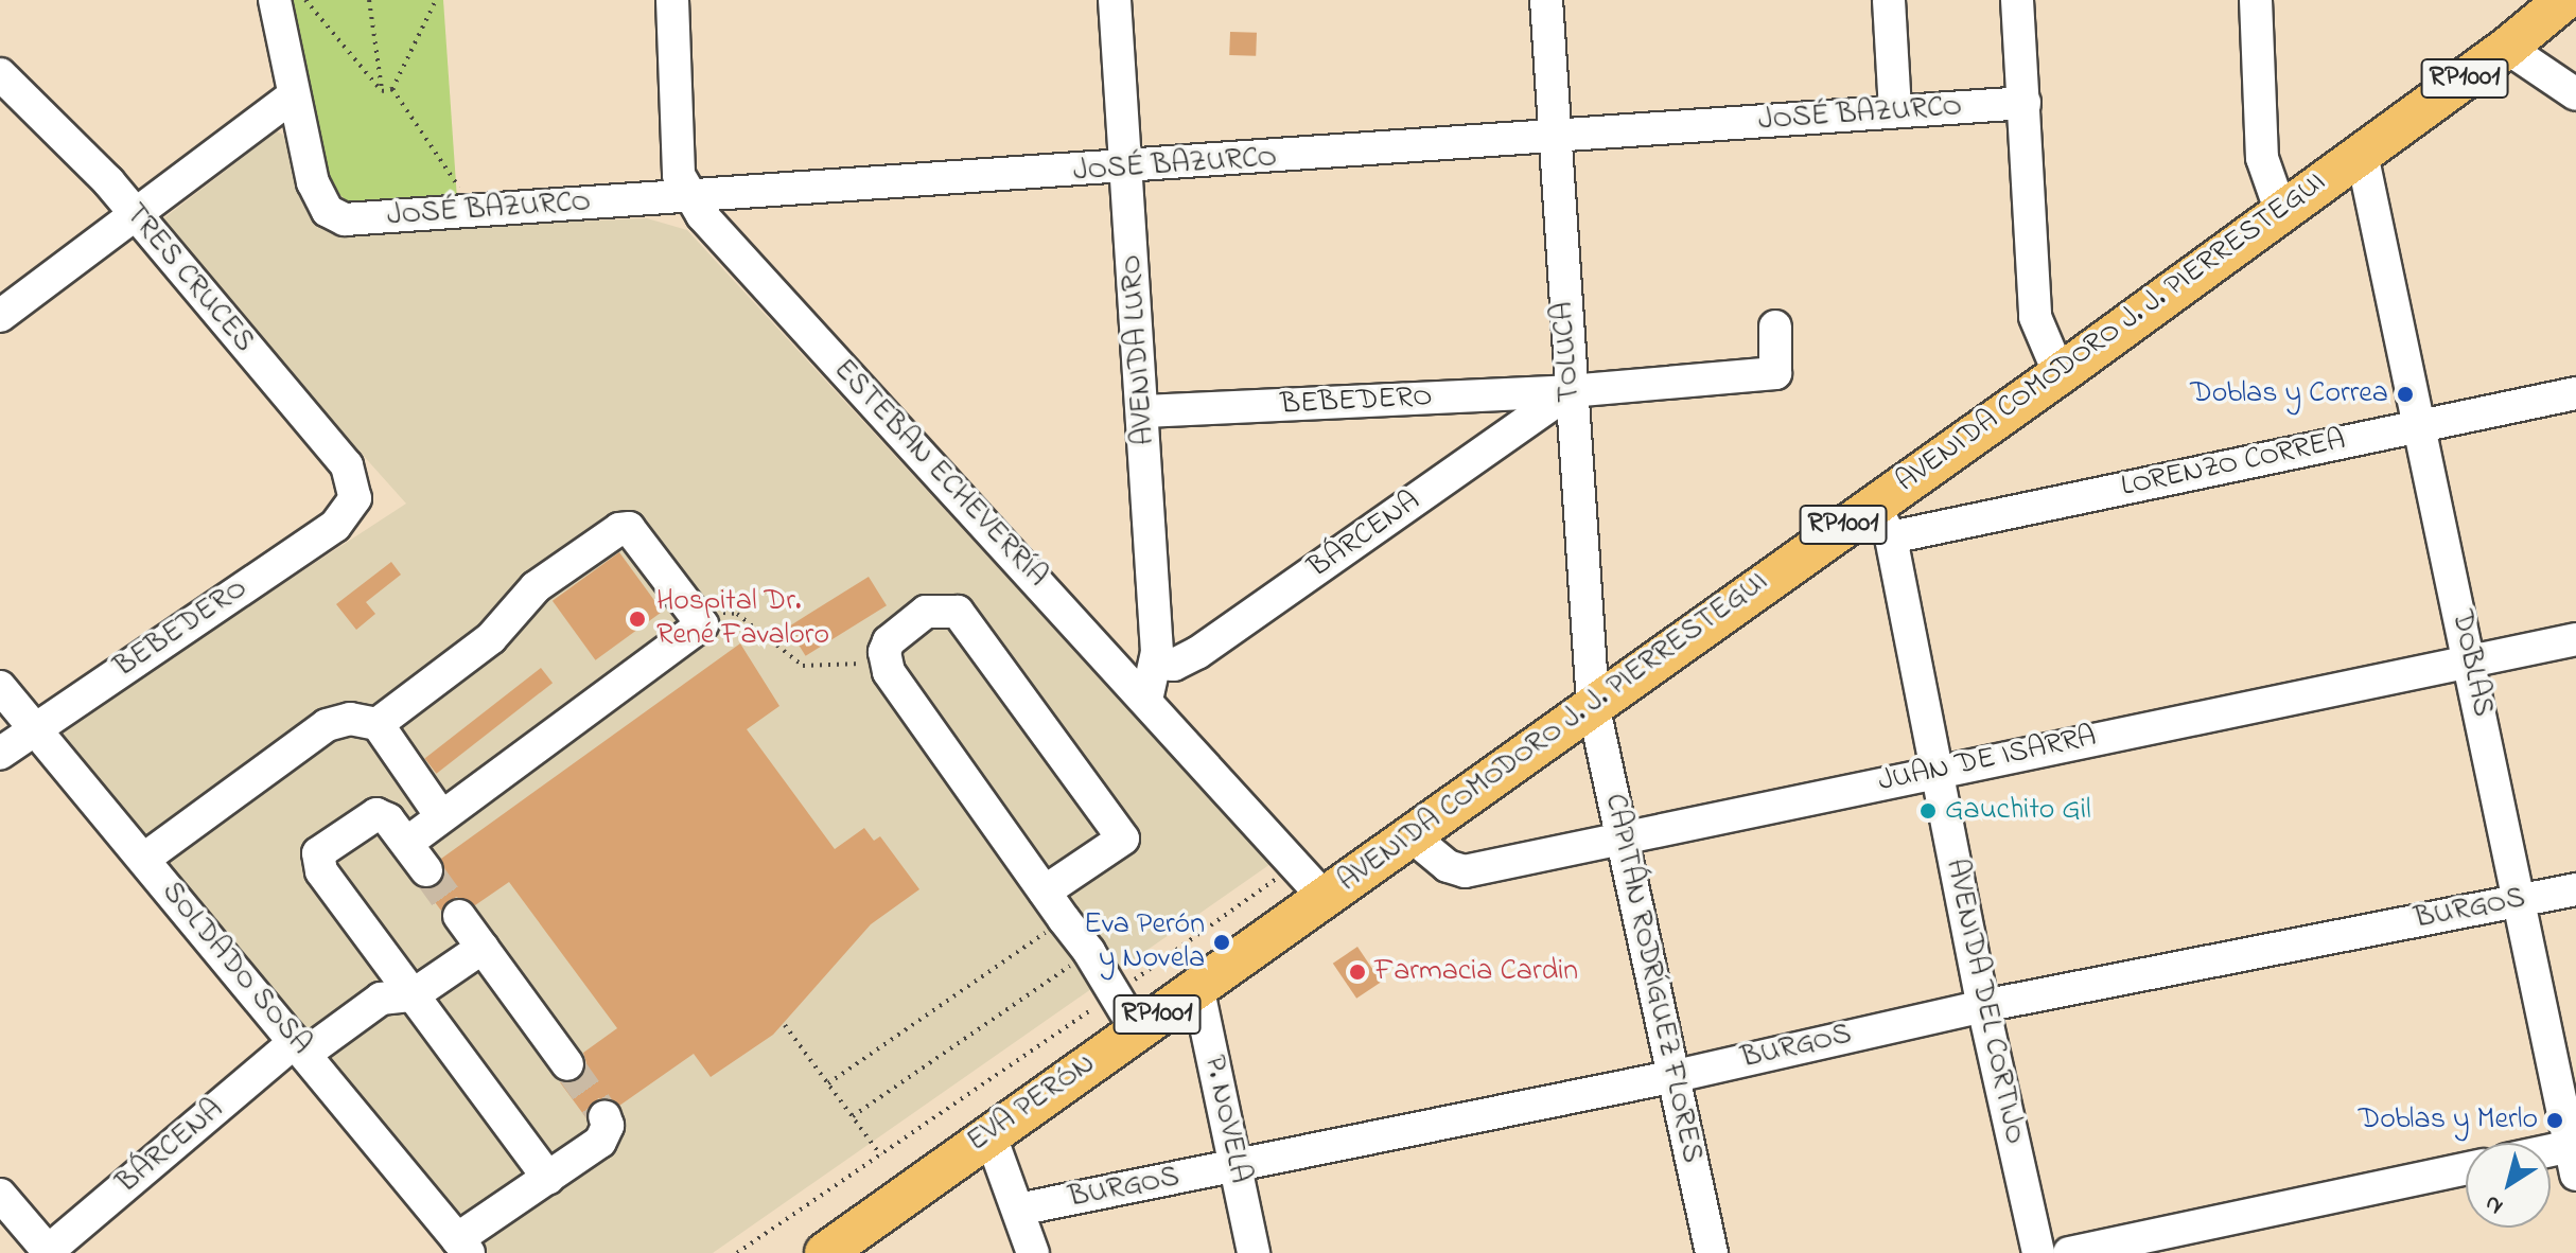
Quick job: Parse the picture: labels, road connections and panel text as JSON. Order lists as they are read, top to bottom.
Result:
{
  "streets": {
    "main road": ["RP1001", "AVENIDA COMODORO J. J. PIERRESTEGUI", "EVA PERÓN"],
    "street": [
      "JOSÉ BAZURCO",
      "TRES CRUCES",
      "AVENIDA LURO",
      "TOLUCA",
      "BEBEDERO",
      "LORENZO CORREA",
      "ESTEBAN ECHEVERRÍA",
      "BÁRCENA",
      "DOBLAS",
      "JUAN DE ISARRA",
      "BURGOS",
      "SOLDADO SOSA",
      "CAPITÁN RODRÍGUEZ FLORES",
      "AVENIDA DEL CORTIJO",
      "P. NOVELA"
    ]
  },
  "crossings": [
    ["JOSÉ BAZURCO", "AVENIDA LURO"],
    ["JOSÉ BAZURCO", "TOLUCA"],
    ["JOSÉ BAZURCO", "ESTEBAN ECHEVERRÍA"],
    ["TRES CRUCES", "BEBEDERO"],
    ["AVENIDA COMODORO J. J. PIERRESTEGUI", "TOLUCA"],
    ["AVENIDA COMODORO J. J. PIERRESTEGUI", "LORENZO CORREA"],
    ["AVENIDA COMODORO J. J. PIERRESTEGUI", "ESTEBAN ECHEVERRÍA"],
    ["AVENIDA COMODORO J. J. PIERRESTEGUI", "DOBLAS"],
    ["AVENIDA COMODORO J. J. PIERRESTEGUI", "JUAN DE ISARRA"],
    ["AVENIDA COMODORO J. J. PIERRESTEGUI", "CAPITÁN RODRÍGUEZ FLORES"],
    ["AVENIDA COMODORO J. J. PIERRESTEGUI", "AVENIDA DEL CORTIJO"],
    ["AVENIDA COMODORO J. J. PIERRESTEGUI", "EVA PERÓN"],
    ["AVENIDA LURO", "BEBEDERO"],
    ["AVENIDA LURO", "ESTEBAN ECHEVERRÍA"],
    ["AVENIDA LURO", "BÁRCENA"],
    ["TOLUCA", "BEBEDERO"],
    ["TOLUCA", "BÁRCENA"],
    ["TOLUCA", "CAPITÁN RODRÍGUEZ FLORES"],
    ["BEBEDERO", "BÁRCENA"],
    ["BEBEDERO", "SOLDADO SOSA"],
    ["LORENZO CORREA", "DOBLAS"],
    ["LORENZO CORREA", "AVENIDA DEL CORTIJO"],
    ["ESTEBAN ECHEVERRÍA", "EVA PERÓN"],
    ["BÁRCENA", "SOLDADO SOSA"],
    ["DOBLAS", "JUAN DE ISARRA"],
    ["DOBLAS", "BURGOS"],
    ["JUAN DE ISARRA", "CAPITÁN RODRÍGUEZ FLORES"],
    ["JUAN DE ISARRA", "AVENIDA DEL CORTIJO"],
    ["BURGOS", "CAPITÁN RODRÍGUEZ FLORES"],
    ["BURGOS", "AVENIDA DEL CORTIJO"],
    ["BURGOS", "P. NOVELA"],
    ["EVA PERÓN", "P. NOVELA"]
  ],
  "places": [
    "Doblas y Correa",
    "Hospital Dr. René Favaloro",
    "Gauchito Gil",
    "Eva Perón y Novela",
    "Farmacia Cardin",
    "Doblas y Merlo"
  ],
  "north": "bottom left"
}
